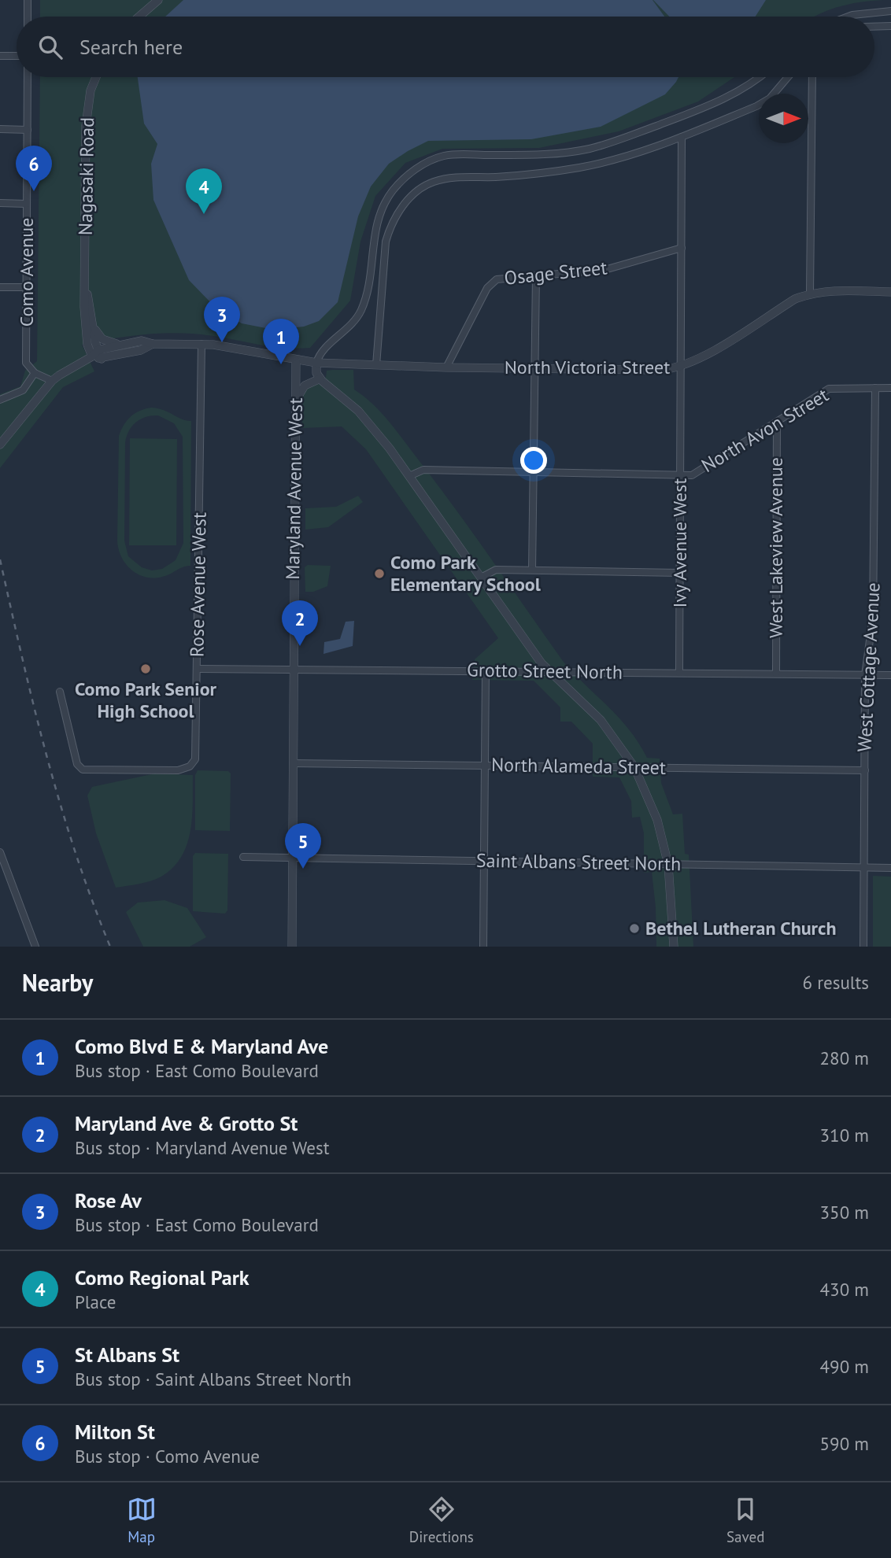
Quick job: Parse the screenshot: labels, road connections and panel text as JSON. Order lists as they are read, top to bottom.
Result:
{
  "streets": {
    "street": [
      "Nagasaki Road",
      "Como Avenue",
      "Osage Street",
      "North Victoria Street",
      "North Avon Street",
      "Maryland Avenue West",
      "Ivy Avenue West",
      "West Lakeview Avenue",
      "Rose Avenue West",
      "West Cottage Avenue",
      "Grotto Street North",
      "North Alameda Street",
      "Saint Albans Street North"
    ]
  },
  "crossings": [
    ["Osage Street", "North Victoria Street"],
    ["Osage Street", "Ivy Avenue West"],
    ["North Victoria Street", "Maryland Avenue West"],
    ["North Victoria Street", "Ivy Avenue West"],
    ["North Victoria Street", "Rose Avenue West"],
    ["North Avon Street", "Ivy Avenue West"],
    ["North Avon Street", "West Lakeview Avenue"],
    ["North Avon Street", "West Cottage Avenue"],
    ["Maryland Avenue West", "Grotto Street North"],
    ["Maryland Avenue West", "North Alameda Street"],
    ["Maryland Avenue West", "Saint Albans Street North"],
    ["Ivy Avenue West", "Grotto Street North"],
    ["West Lakeview Avenue", "Grotto Street North"],
    ["Rose Avenue West", "Grotto Street North"],
    ["West Cottage Avenue", "Grotto Street North"],
    ["West Cottage Avenue", "North Alameda Street"],
    ["West Cottage Avenue", "Saint Albans Street North"]
  ],
  "places": ["Como Park Elementary School", "Como Park Senior High School", "Bethel Lutheran Church"],
  "north": "right",
  "page": {
    "search": "Search here",
    "pins": [
      "6",
      "4",
      "3",
      "1",
      "2",
      "5"
    ],
    "heading": ["Nearby", "6 results"],
    "list": [
      {
        "mark": "1",
        "name": "Como Blvd E & Maryland Ave",
        "note": "Bus stop · East Como Boulevard",
        "value": "280 m"
      },
      {
        "mark": "2",
        "name": "Maryland Ave & Grotto St",
        "note": "Bus stop · Maryland Avenue West",
        "value": "310 m"
      },
      {
        "mark": "3",
        "name": "Rose Av",
        "note": "Bus stop · East Como Boulevard",
        "value": "350 m"
      },
      {
        "mark": "4",
        "name": "Como Regional Park",
        "note": "Place",
        "value": "430 m"
      },
      {
        "mark": "5",
        "name": "St Albans St",
        "note": "Bus stop · Saint Albans Street North",
        "value": "490 m"
      },
      {
        "mark": "6",
        "name": "Milton St",
        "note": "Bus stop · Como Avenue",
        "value": "590 m"
      }
    ],
    "nav": ["Map", "Directions", "Saved"]
  }
}
